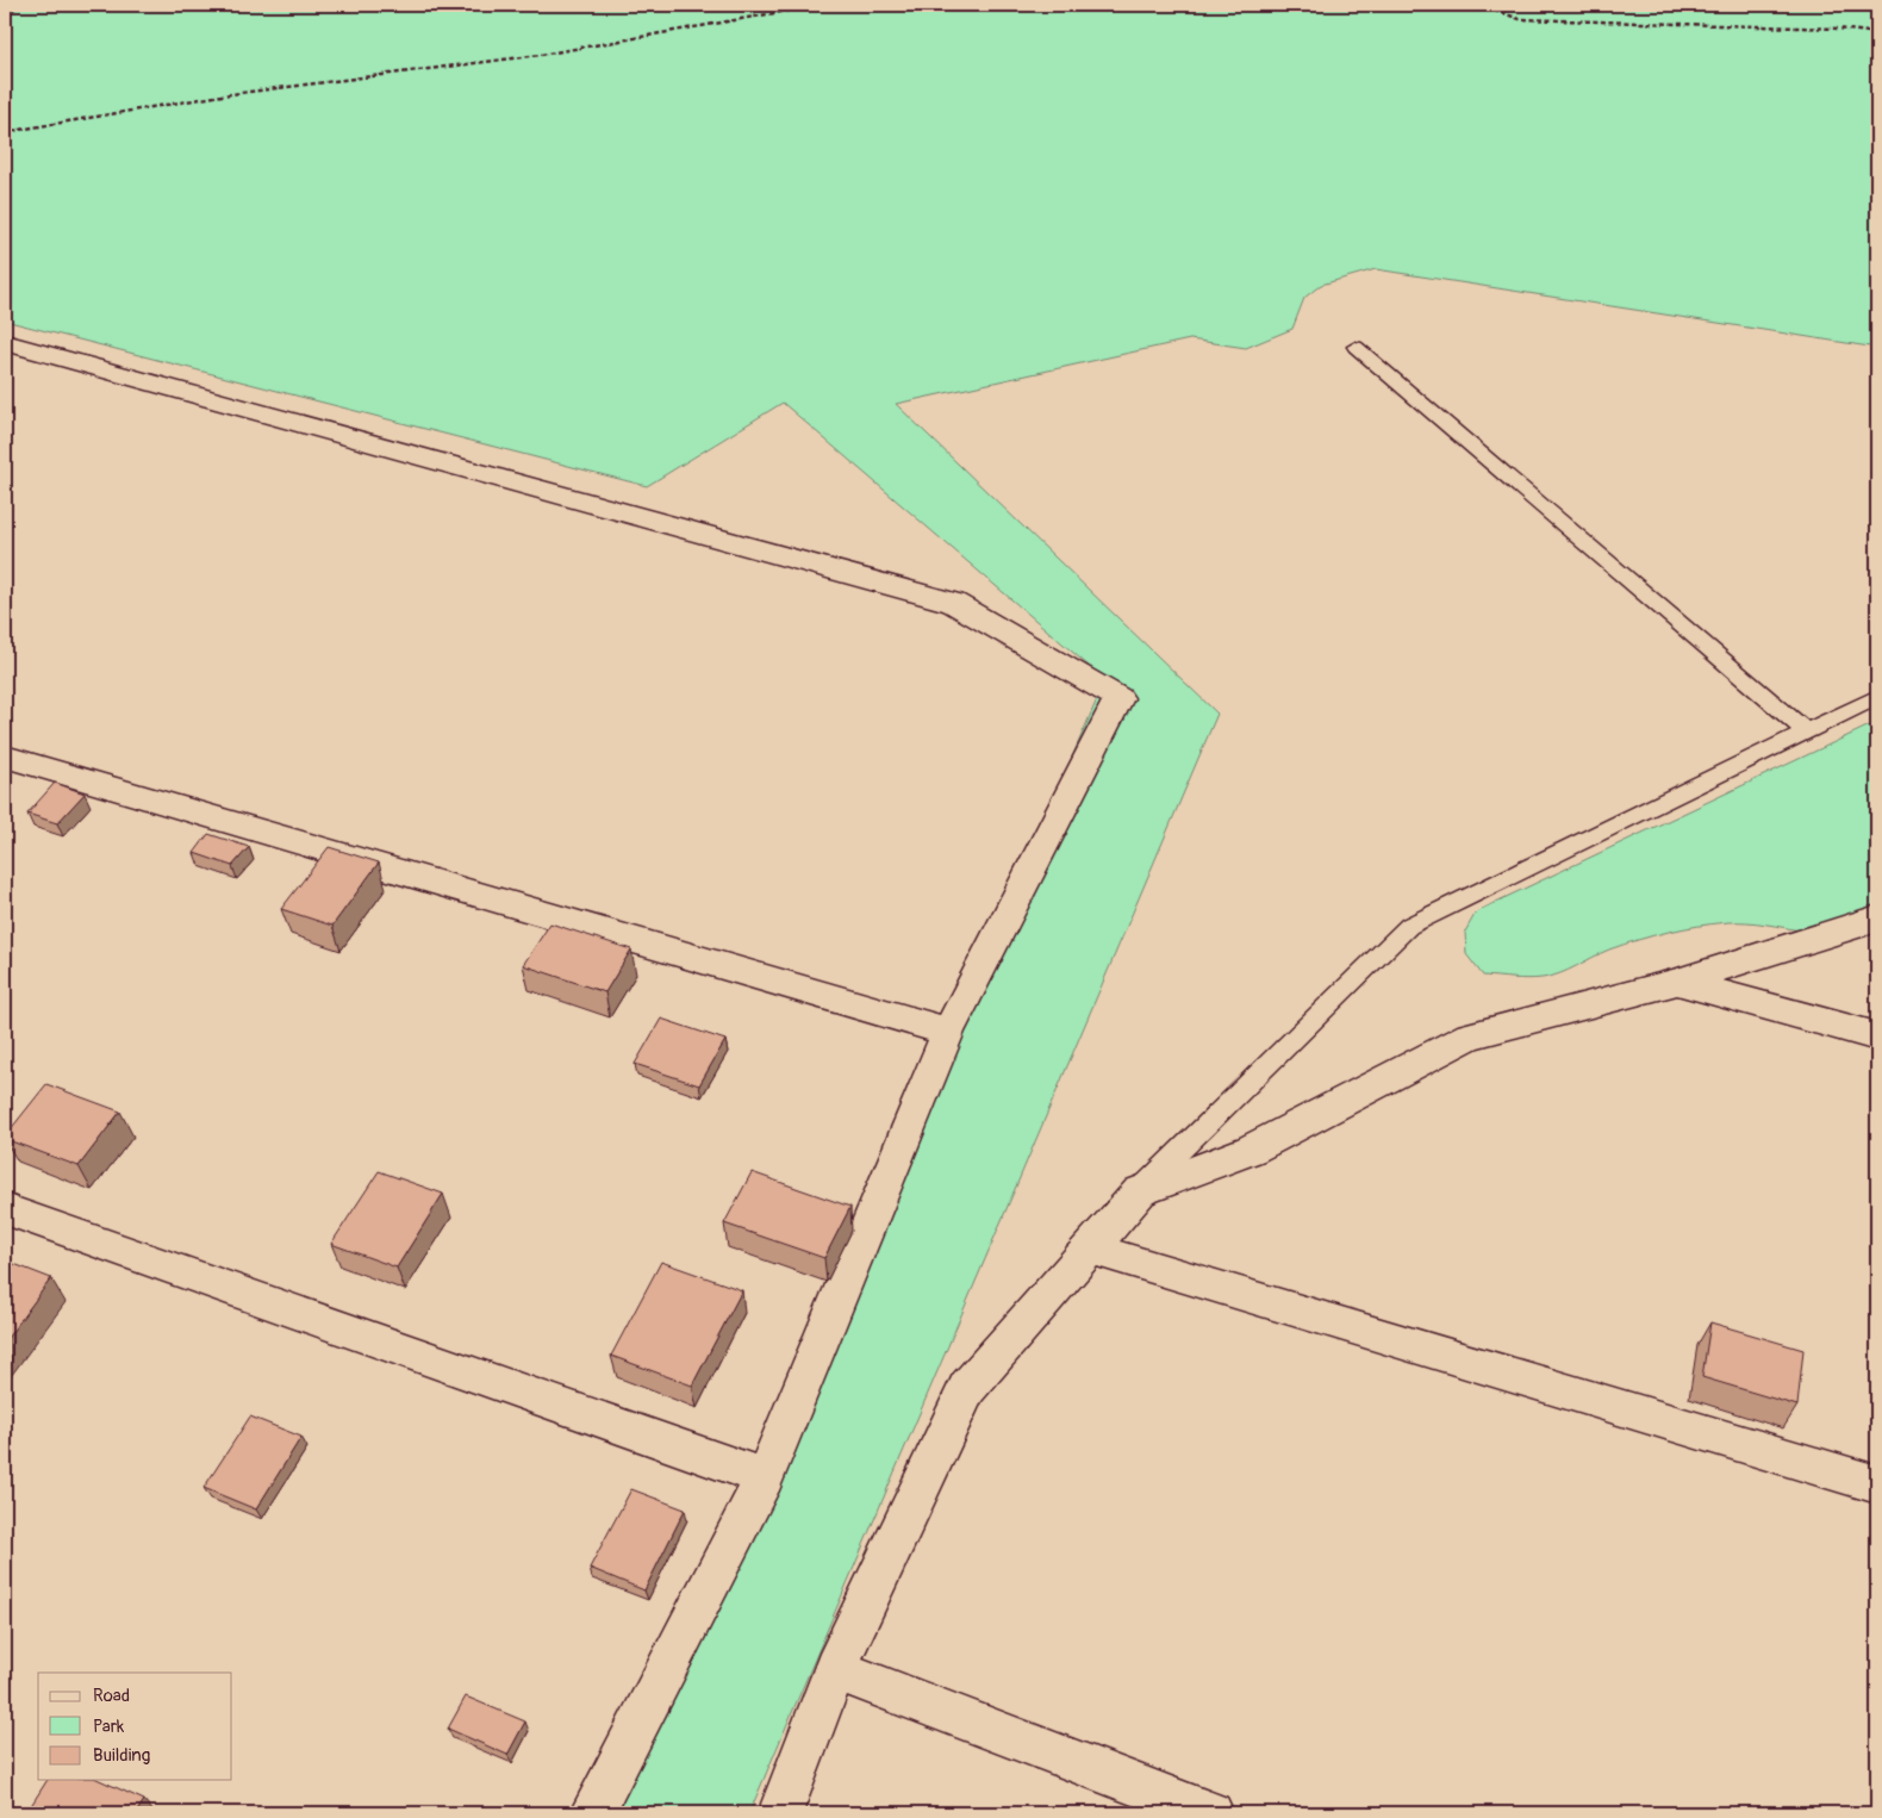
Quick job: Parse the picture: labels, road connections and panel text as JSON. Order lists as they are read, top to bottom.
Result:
{
  "legend": ["Road", "Park", "Building"]
}
